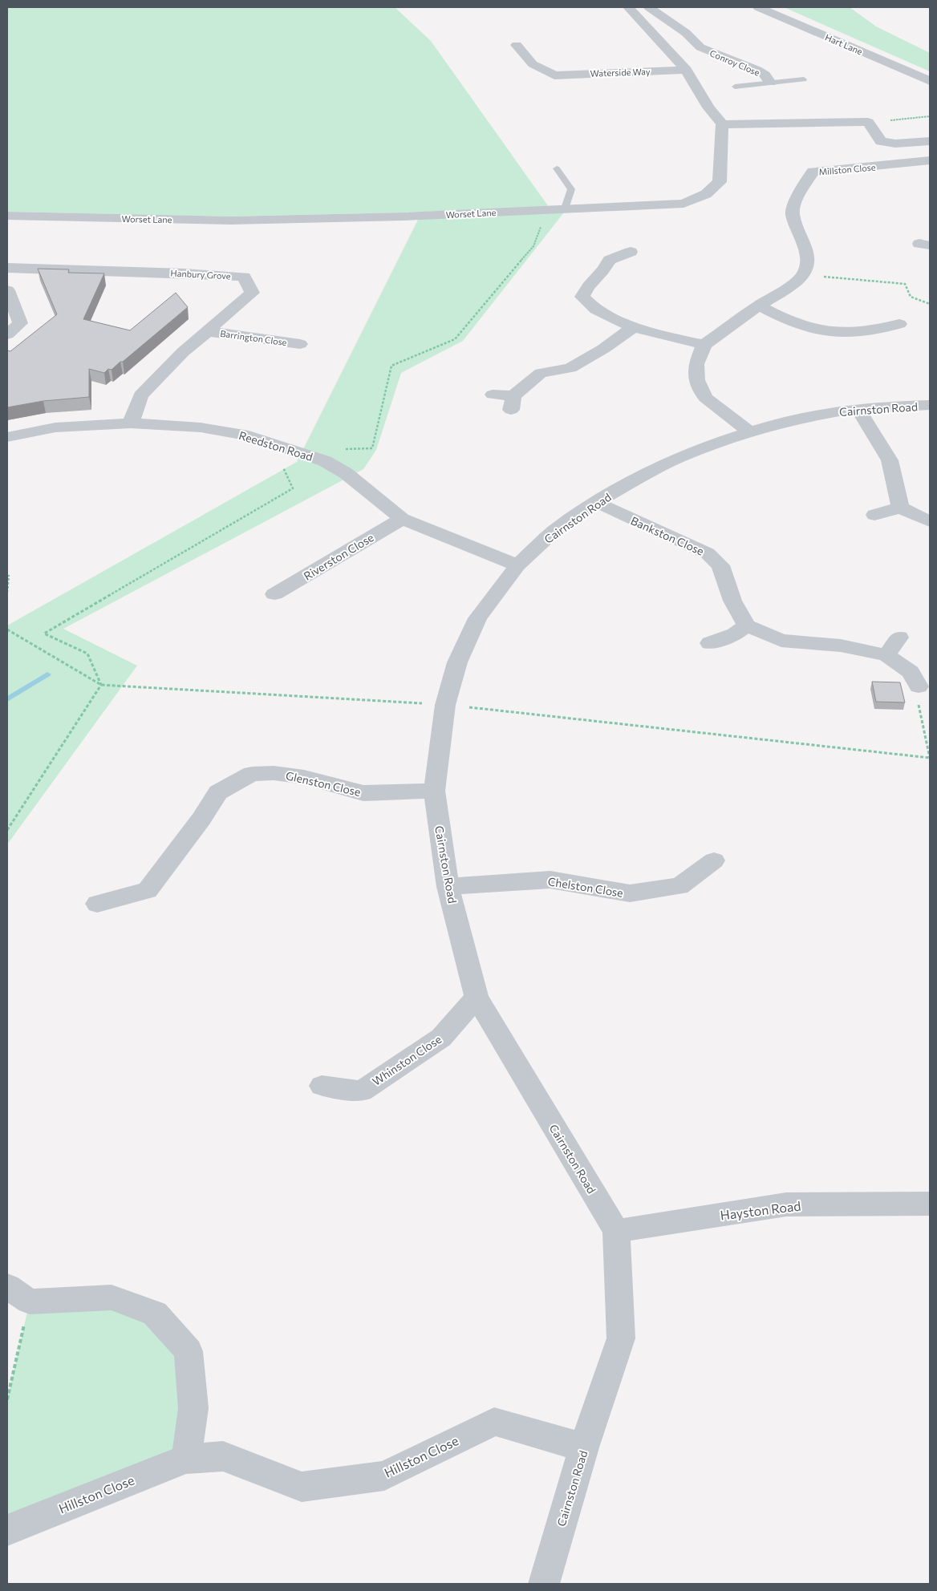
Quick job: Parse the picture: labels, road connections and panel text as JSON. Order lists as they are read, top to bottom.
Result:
{
  "streets": {
    "street": [
      "Hart Lane",
      "Conroy Close",
      "Waterside Way",
      "Millston Close",
      "Worset Lane",
      "Hanbury Grove",
      "Barrington Close",
      "Cairnston Road",
      "Reedston Road",
      "Bankston Close",
      "Riverston Close",
      "Glenston Close",
      "Chelston Close",
      "Whinston Close",
      "Hayston Road",
      "Hillston Close"
    ]
  },
  "crossings": [
    ["Hanbury Grove", "Barrington Close"],
    ["Hanbury Grove", "Reedston Road"],
    ["Cairnston Road", "Reedston Road"],
    ["Cairnston Road", "Bankston Close"],
    ["Cairnston Road", "Glenston Close"],
    ["Cairnston Road", "Chelston Close"],
    ["Cairnston Road", "Whinston Close"],
    ["Cairnston Road", "Hayston Road"],
    ["Cairnston Road", "Hillston Close"],
    ["Reedston Road", "Riverston Close"]
  ]
}
